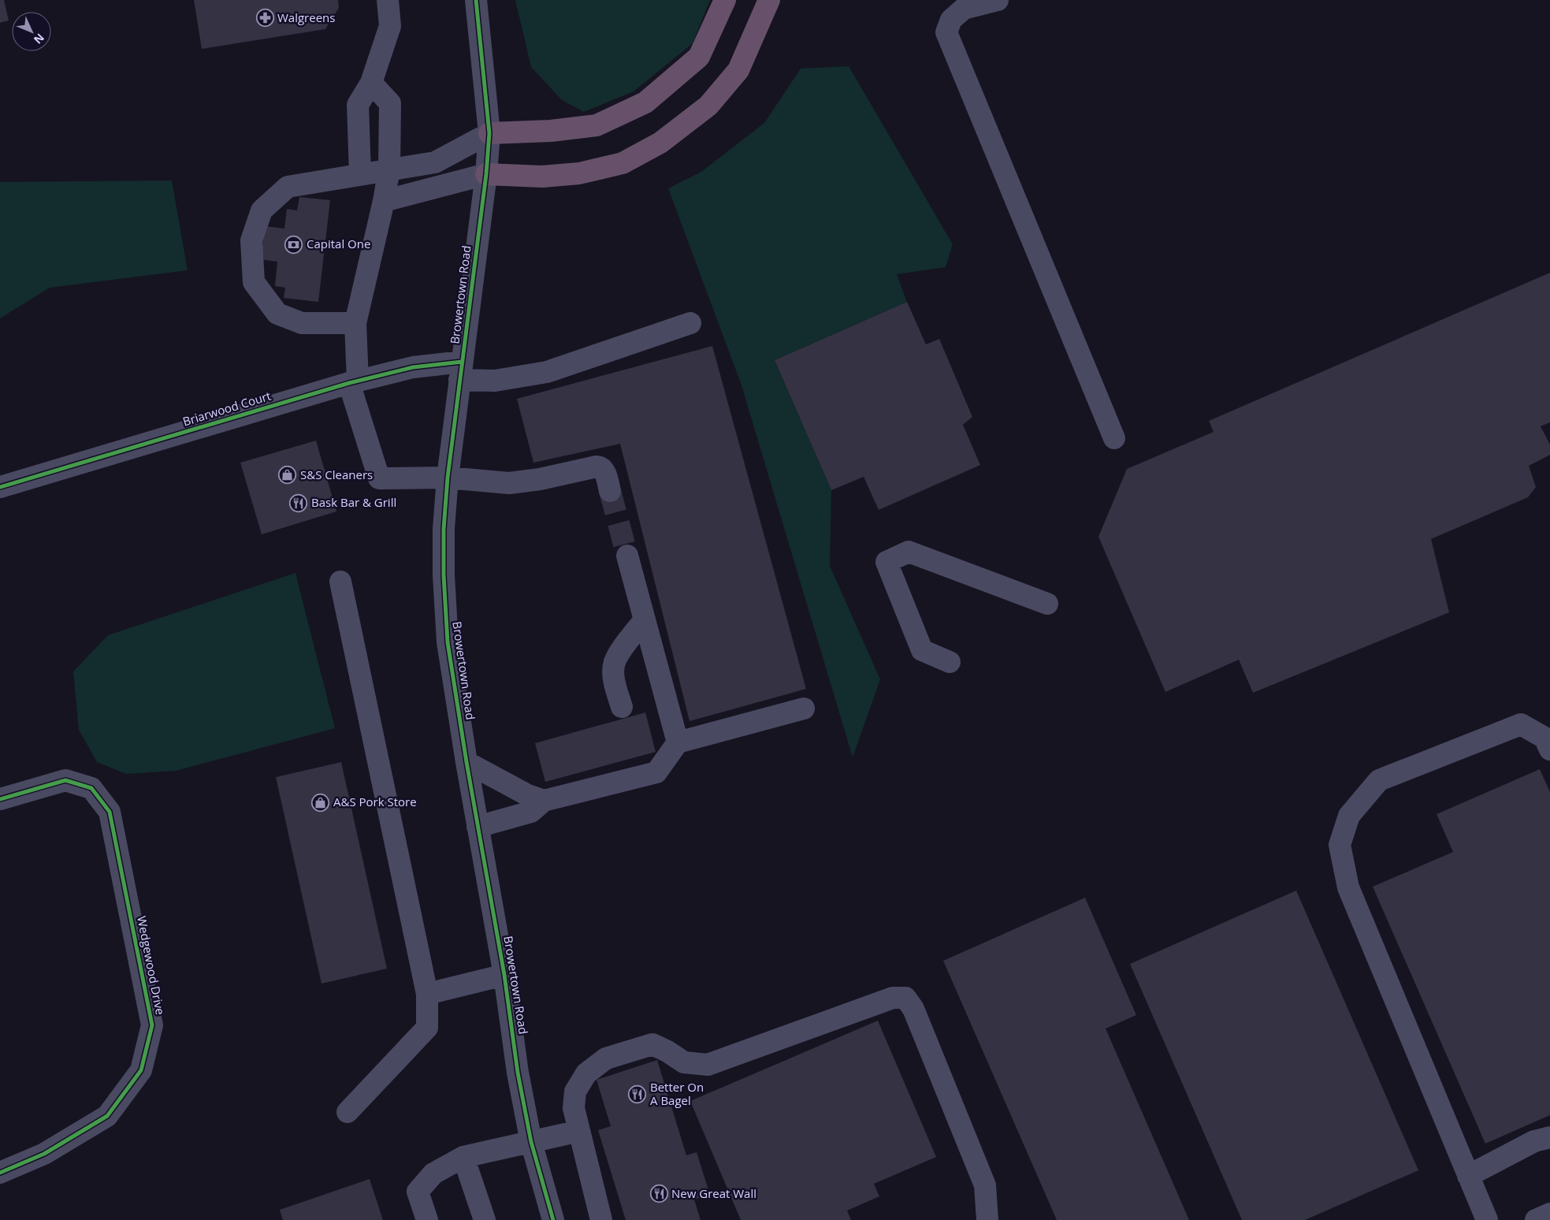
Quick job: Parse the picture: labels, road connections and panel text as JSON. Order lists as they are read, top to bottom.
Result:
{
  "streets": {
    "street": ["Browertown Road", "Briarwood Court", "Wedgewood Drive"]
  },
  "crossings": [
    ["Browertown Road", "Briarwood Court"]
  ],
  "places": {
    "pharmacy": ["Walgreens"],
    "bank": ["Capital One"],
    "shop": ["S&S Cleaners", "A&S Pork Store"],
    "restaurant": ["Bask Bar & Grill", "Better On A Bagel", "New Great Wall"]
  },
  "north": "bottom right"
}
